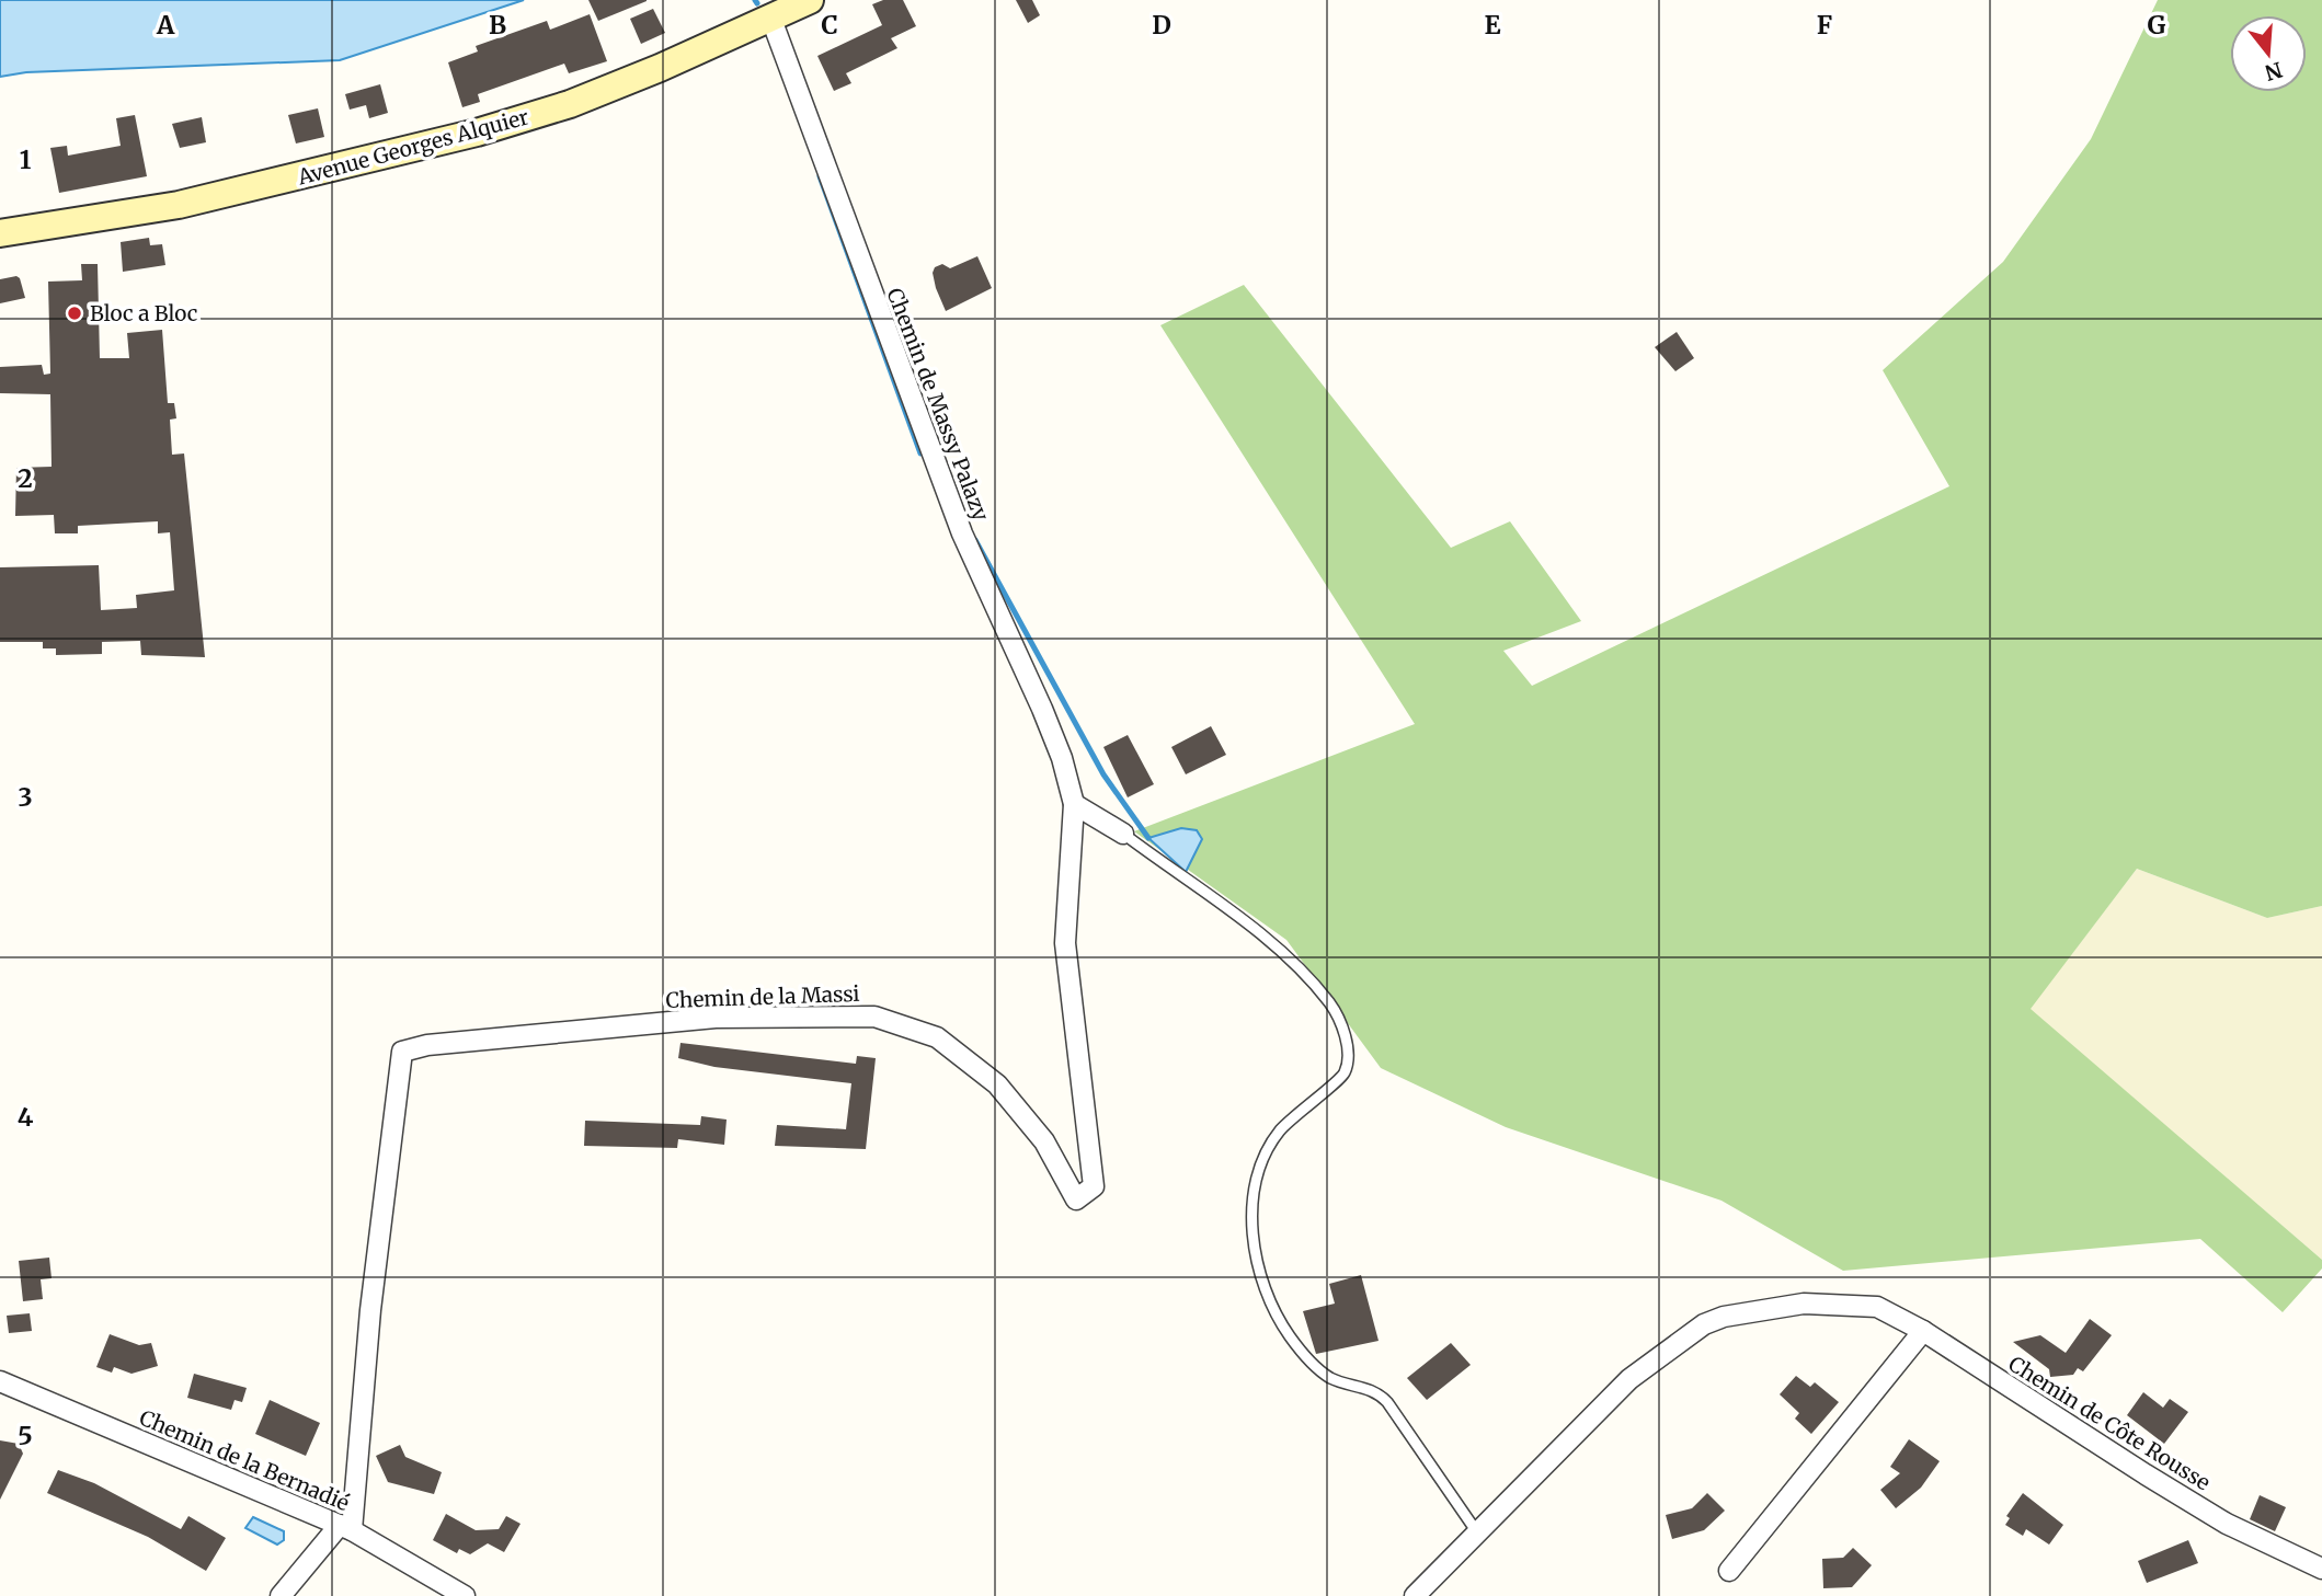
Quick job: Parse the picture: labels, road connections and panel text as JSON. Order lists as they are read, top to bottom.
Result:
{
  "streets": {
    "main road": ["Avenue Georges Alquier"],
    "street": [
      "Chemin de Massy Palazy",
      "Chemin de la Massi",
      "Chemin de Côte Rousse",
      "Chemin de la Bernadié"
    ]
  },
  "crossings": [
    ["Avenue Georges Alquier", "Chemin de Massy Palazy"],
    ["Chemin de Massy Palazy", "Chemin de la Massi"],
    ["Chemin de la Massi", "Chemin de la Bernadié"]
  ],
  "places": ["Bloc a Bloc"],
  "north": "bottom",
  "grid": {
    "columns": [
      "A",
      "B",
      "C",
      "D",
      "E",
      "F",
      "G"
    ],
    "rows": [
      "1",
      "2",
      "3",
      "4",
      "5"
    ]
  }
}
